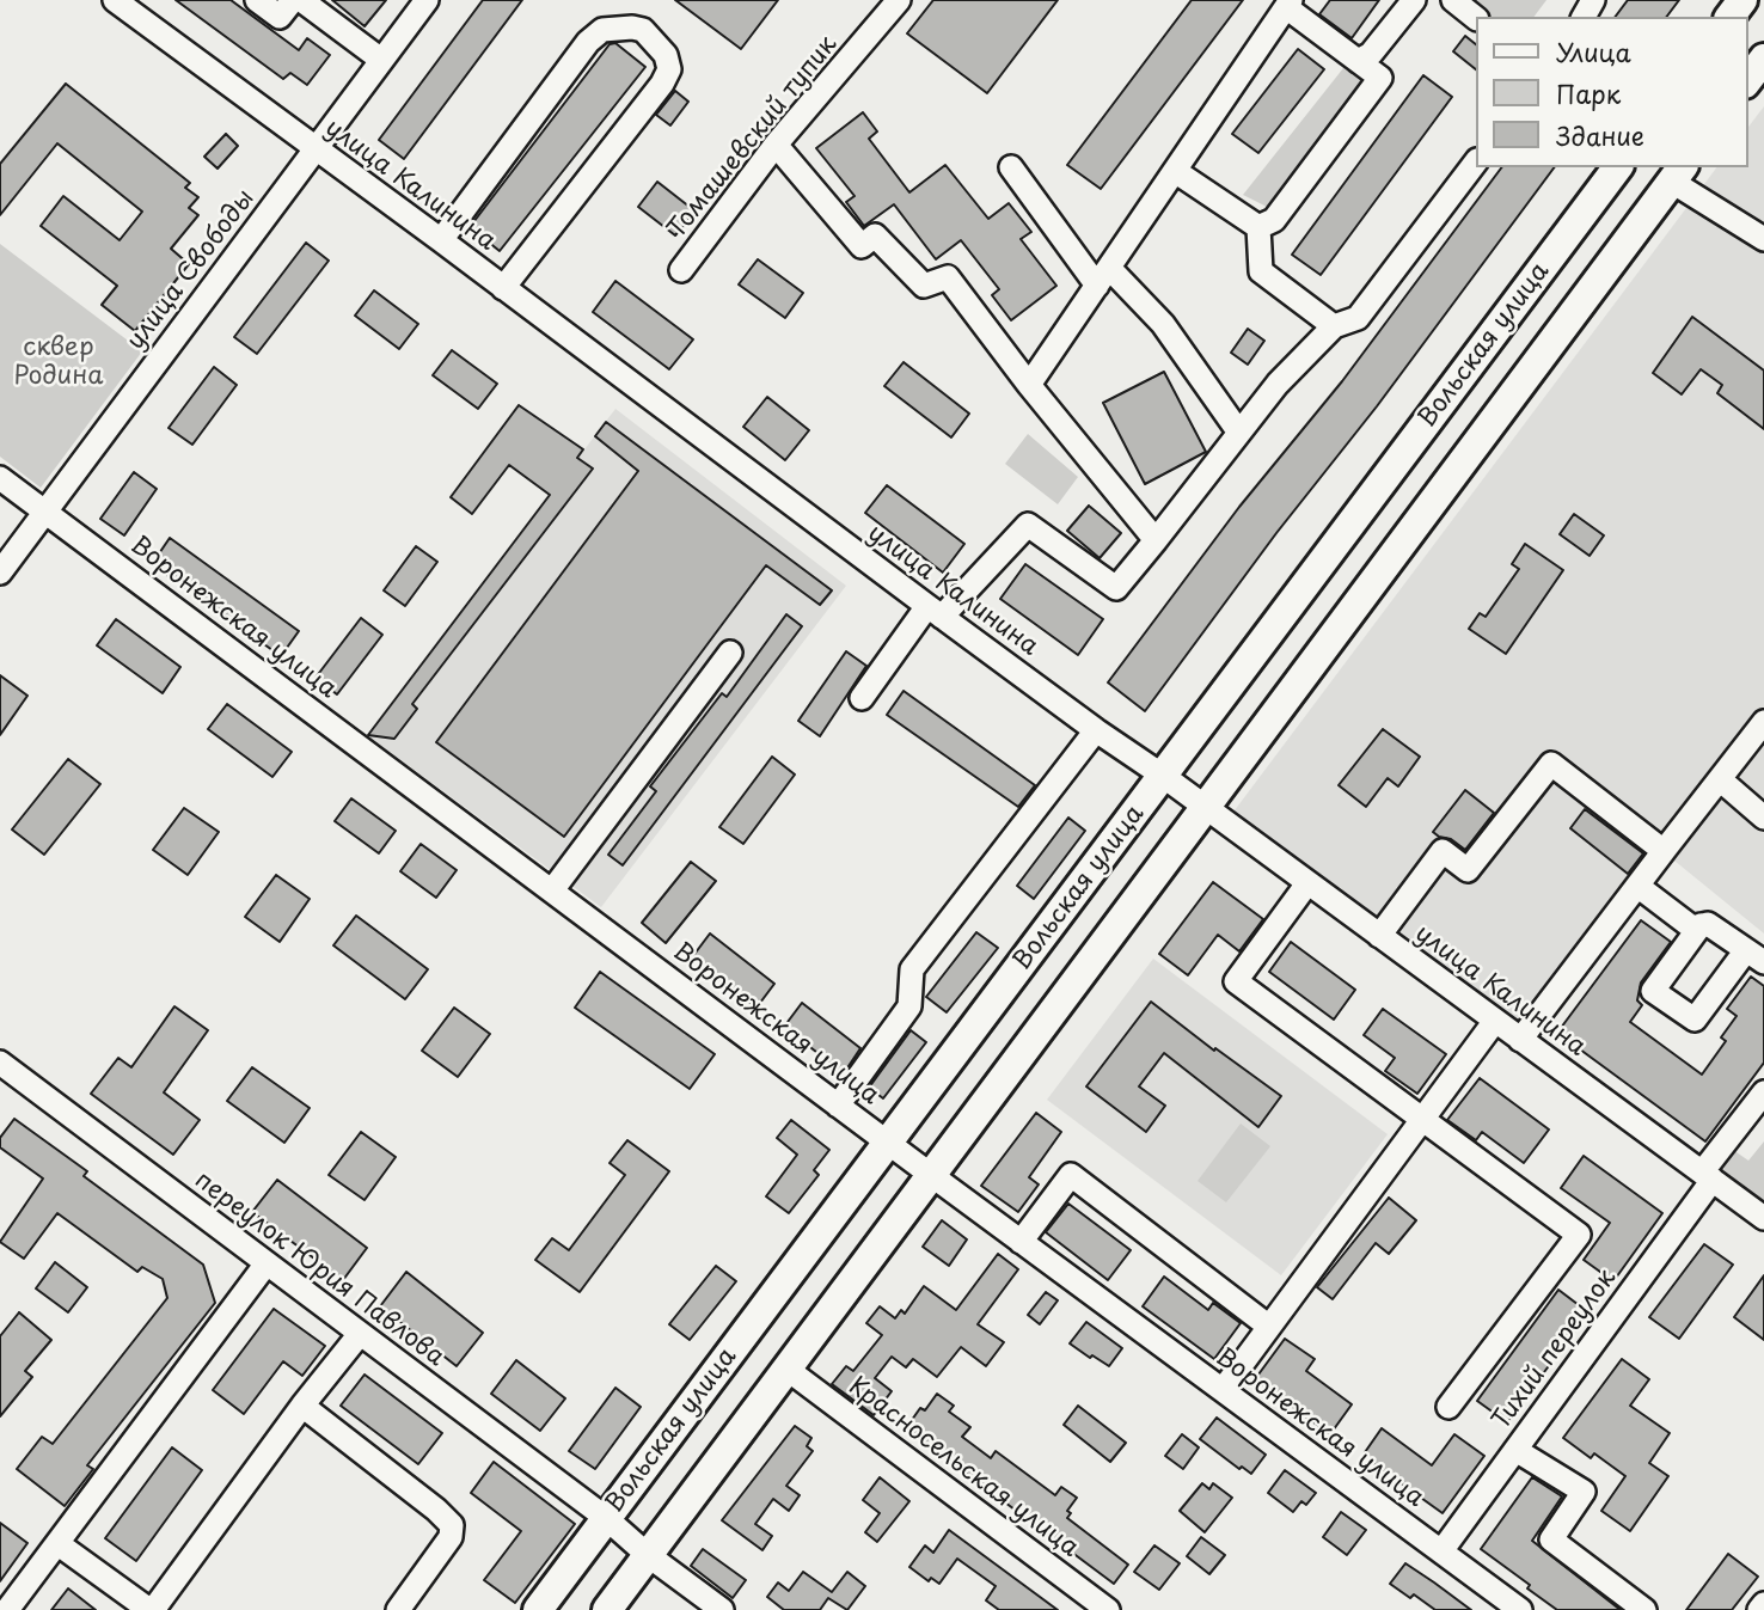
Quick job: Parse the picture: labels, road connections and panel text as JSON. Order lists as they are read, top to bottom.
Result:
{
  "streets": {
    "main road": ["Вольская улица"],
    "street": [
      "Томашевский тупик",
      "улица Калинина",
      "улица Свободы",
      "Воронежская улица",
      "переулок Юрия Павлова",
      "Тихий переулок",
      "Красносельская улица"
    ]
  },
  "crossings": [
    ["улица Калинина", "улица Свободы"],
    ["улица Калинина", "Вольская улица"],
    ["улица Калинина", "Тихий переулок"],
    ["улица Свободы", "Воронежская улица"],
    ["Вольская улица", "Воронежская улица"],
    ["Вольская улица", "переулок Юрия Павлова"],
    ["Вольская улица", "Красносельская улица"],
    ["Воронежская улица", "Тихий переулок"]
  ],
  "parks": ["сквер Родина"],
  "legend": ["Улица", "Парк", "Здание"]
}
